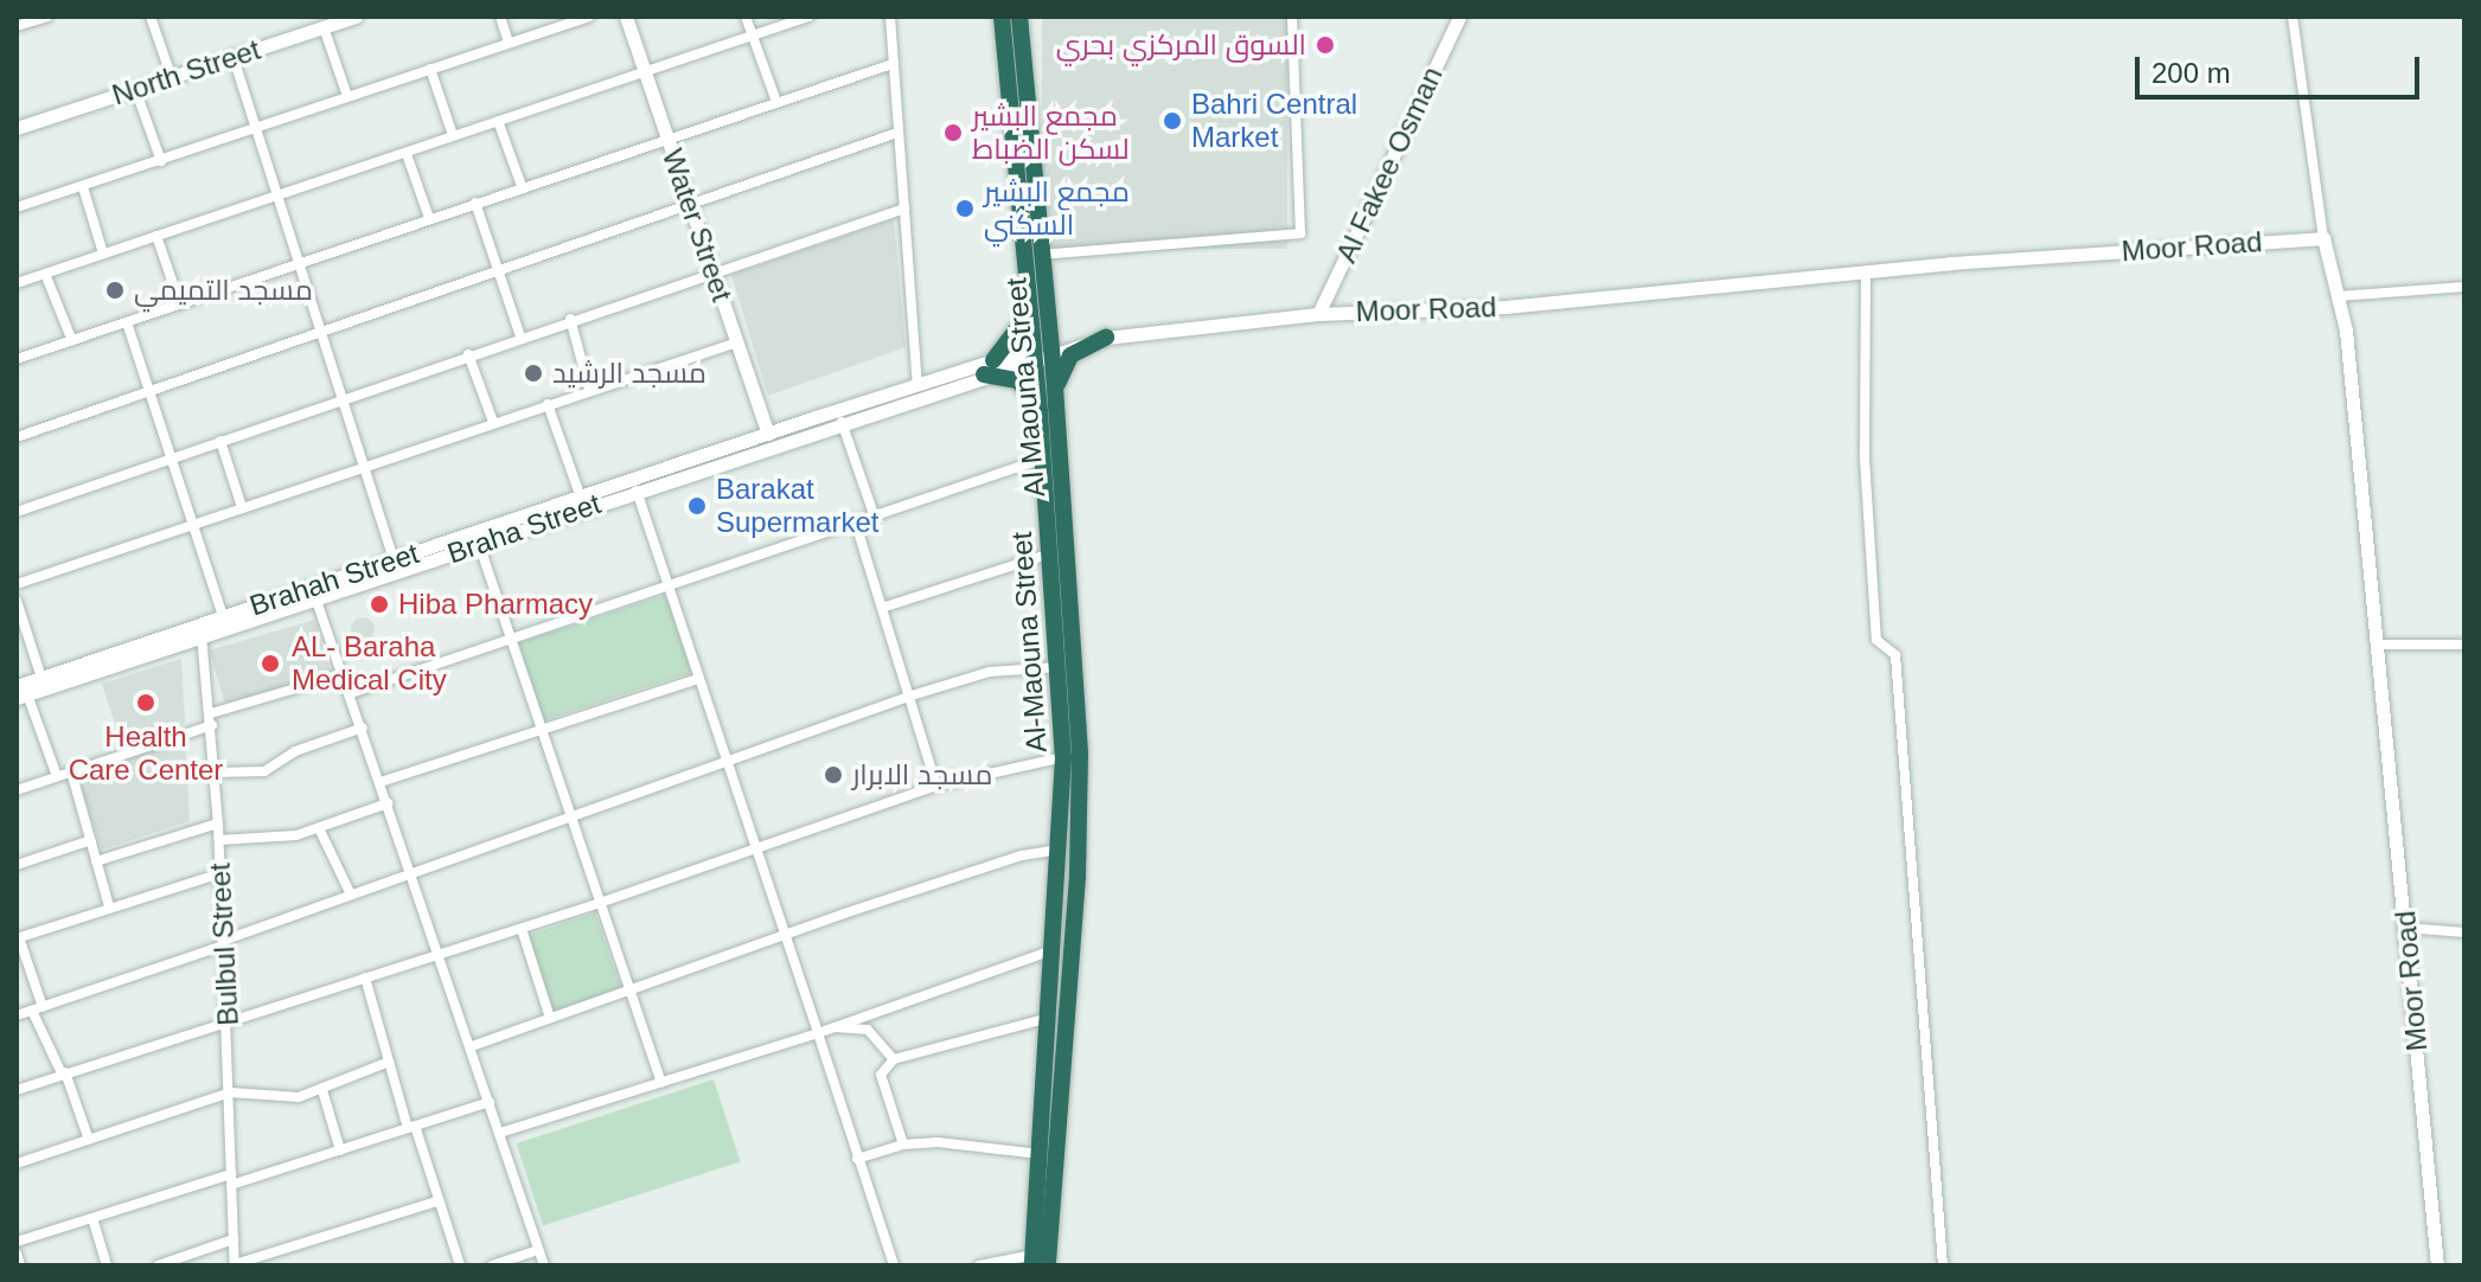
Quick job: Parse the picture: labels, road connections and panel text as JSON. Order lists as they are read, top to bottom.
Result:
{
  "streets": {
    "highway": ["Al Maouna Street", "Al-Maouna Street"],
    "street": [
      "North Street",
      "Al Fakee Osman",
      "Water Street",
      "Moor Road",
      "Braha Street",
      "Brahah Street",
      "Bulbul Street"
    ]
  },
  "crossings": [
    ["Al Fakee Osman", "Moor Road"],
    ["Water Street", "Brahah Street"],
    ["Moor Road", "Al Maouna Street"],
    ["Moor Road", "Brahah Street"],
    ["Moor Road", "Al-Maouna Street"],
    ["Al Maouna Street", "Al-Maouna Street"],
    ["Braha Street", "Brahah Street"],
    ["Braha Street", "Bulbul Street"],
    ["Brahah Street", "Al-Maouna Street"],
    ["Brahah Street", "Bulbul Street"]
  ],
  "places": [
    "السوق المركزي بحري",
    "Bahri Central Market",
    "مجمع البشير لسكن الضباط",
    "مجمع البشير السكني",
    "مسجد التميمي",
    "مسجد الرشيد",
    "Barakat Supermarket",
    "Hiba Pharmacy",
    "AL- Baraha Medical City",
    "Health Care Center",
    "مسجد الابرار"
  ],
  "scale_bar": "200 m"
}
